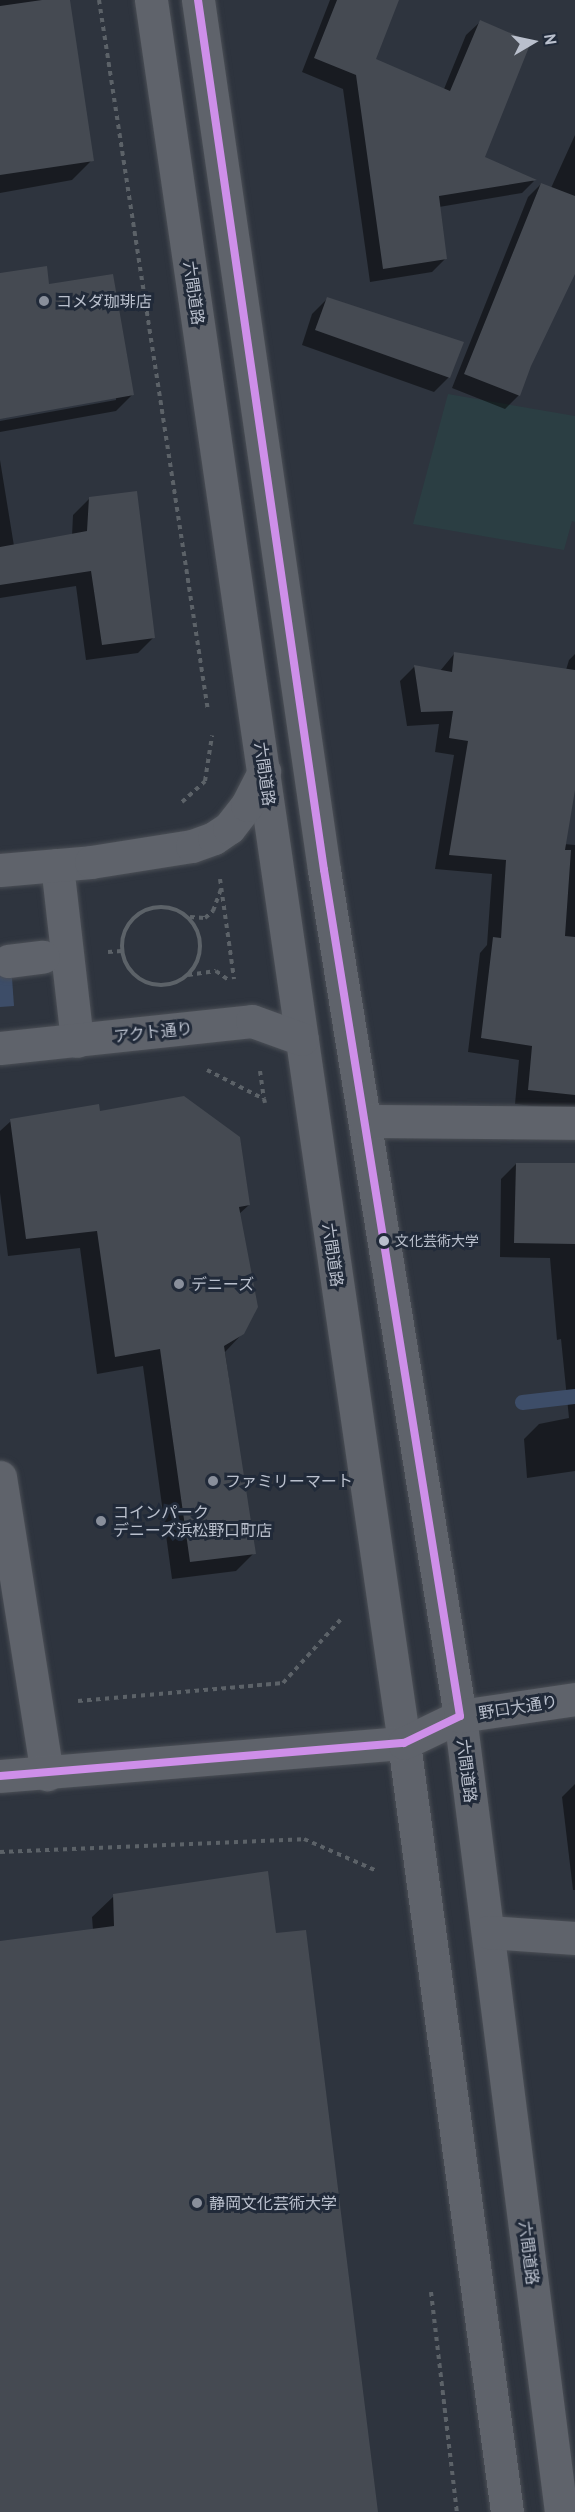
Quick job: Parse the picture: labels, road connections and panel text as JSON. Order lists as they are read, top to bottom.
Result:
{
  "streets": {
    "street": ["六間道路", "アクト通り", "野口大通り"]
  },
  "crossings": [
    ["六間道路", "アクト通り"],
    ["六間道路", "野口大通り"]
  ],
  "places": [
    "コメダ珈琲店",
    "文化芸術大学",
    "デニーズ",
    "ファミリーマート",
    "コインパーク デニーズ浜松野口町店",
    "静岡文化芸術大学"
  ],
  "north": "right"
}
